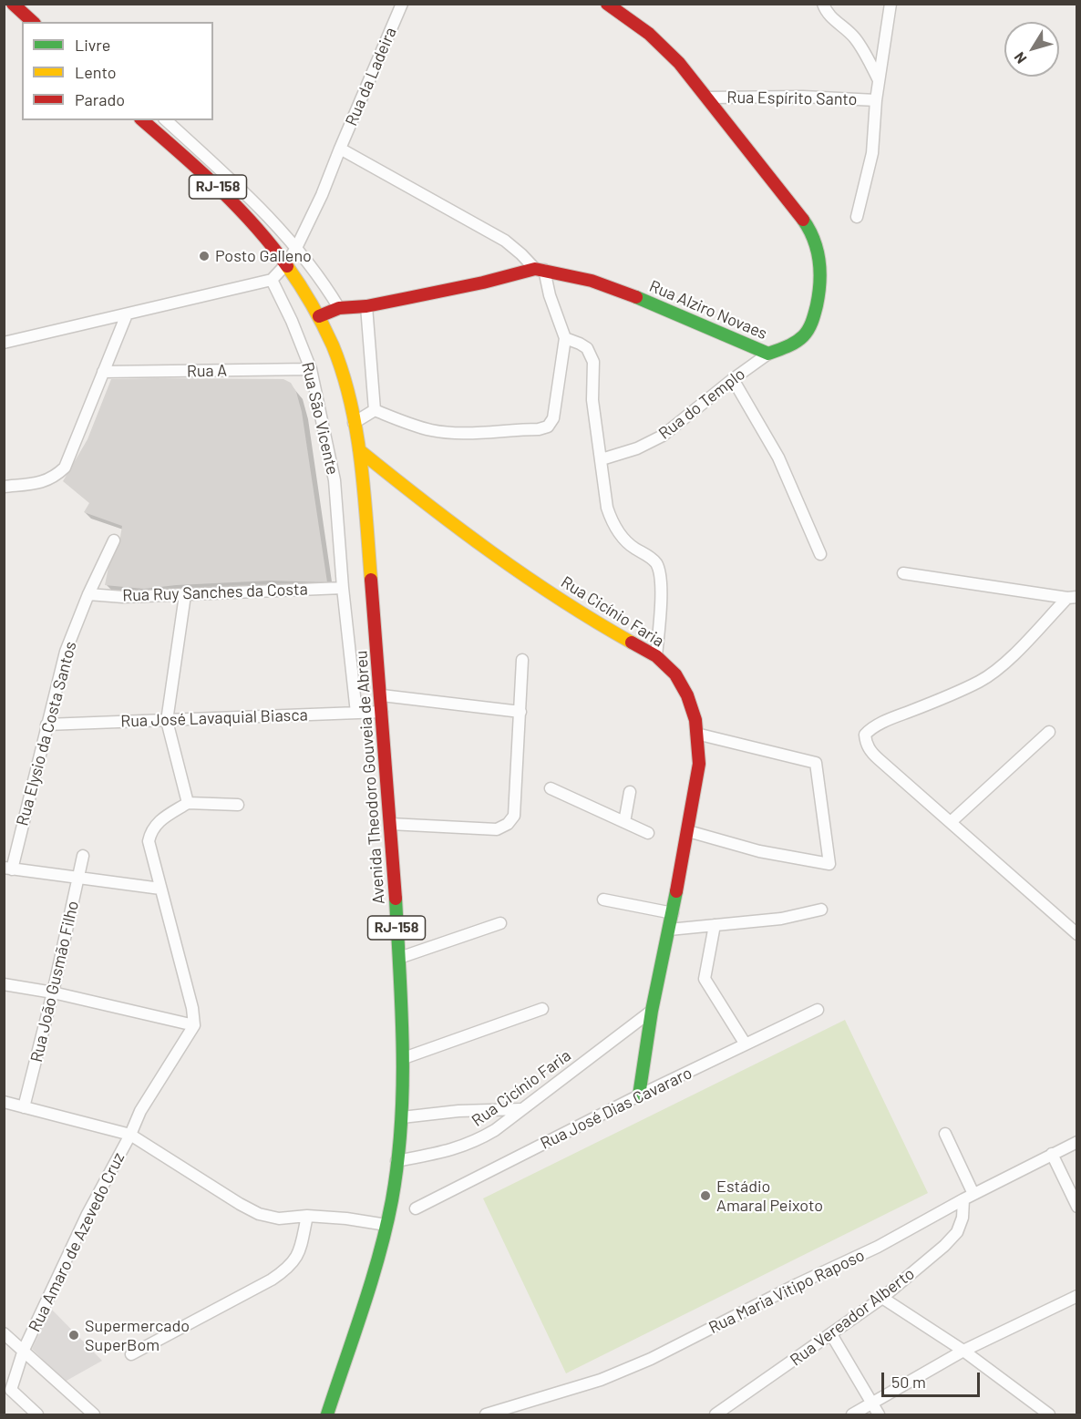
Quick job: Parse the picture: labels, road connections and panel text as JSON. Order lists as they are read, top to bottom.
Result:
{
  "streets": {
    "street": [
      "Rua da Ladeira",
      "Rua Espírito Santo",
      "RJ-158",
      "Rua Alziro Novaes",
      "Rua A",
      "Rua do Templo",
      "Rua São Vicente",
      "Rua Ruy Sanches da Costa",
      "Rua Cicínio Faria",
      "Rua José Lavaquial Biasca",
      "Rua Elysio da Costa Santos",
      "Avenida Theodoro Gouveia de Abreu",
      "Rua João Gusmão Filho",
      "Rua José Dias Cavararo",
      "Rua Amaro de Azevedo Cruz",
      "Rua Maria Vitipo Raposo",
      "Rua Vereador Alberto"
    ]
  },
  "crossings": [
    ["Rua Espírito Santo", "Rua Alziro Novaes"],
    ["Rua Alziro Novaes", "Rua do Templo"],
    ["Rua Alziro Novaes", "Avenida Theodoro Gouveia de Abreu"],
    ["Rua A", "Rua São Vicente"],
    ["Rua São Vicente", "Rua Ruy Sanches da Costa"],
    ["Rua São Vicente", "Rua José Lavaquial Biasca"],
    ["Rua Ruy Sanches da Costa", "Rua Elysio da Costa Santos"],
    ["Rua Cicínio Faria", "Avenida Theodoro Gouveia de Abreu"],
    ["Rua Cicínio Faria", "Rua José Dias Cavararo"],
    ["Rua José Lavaquial Biasca", "Rua Elysio da Costa Santos"],
    ["Rua José Lavaquial Biasca", "Avenida Theodoro Gouveia de Abreu"],
    ["Rua Maria Vitipo Raposo", "Rua Vereador Alberto"]
  ],
  "places": ["Posto Galleno", "Estádio Amaral Peixoto", "Supermercado SuperBom"],
  "legend": ["Livre", "Lento", "Parado"],
  "scale_bar": "50 m",
  "north": "bottom left"
}
